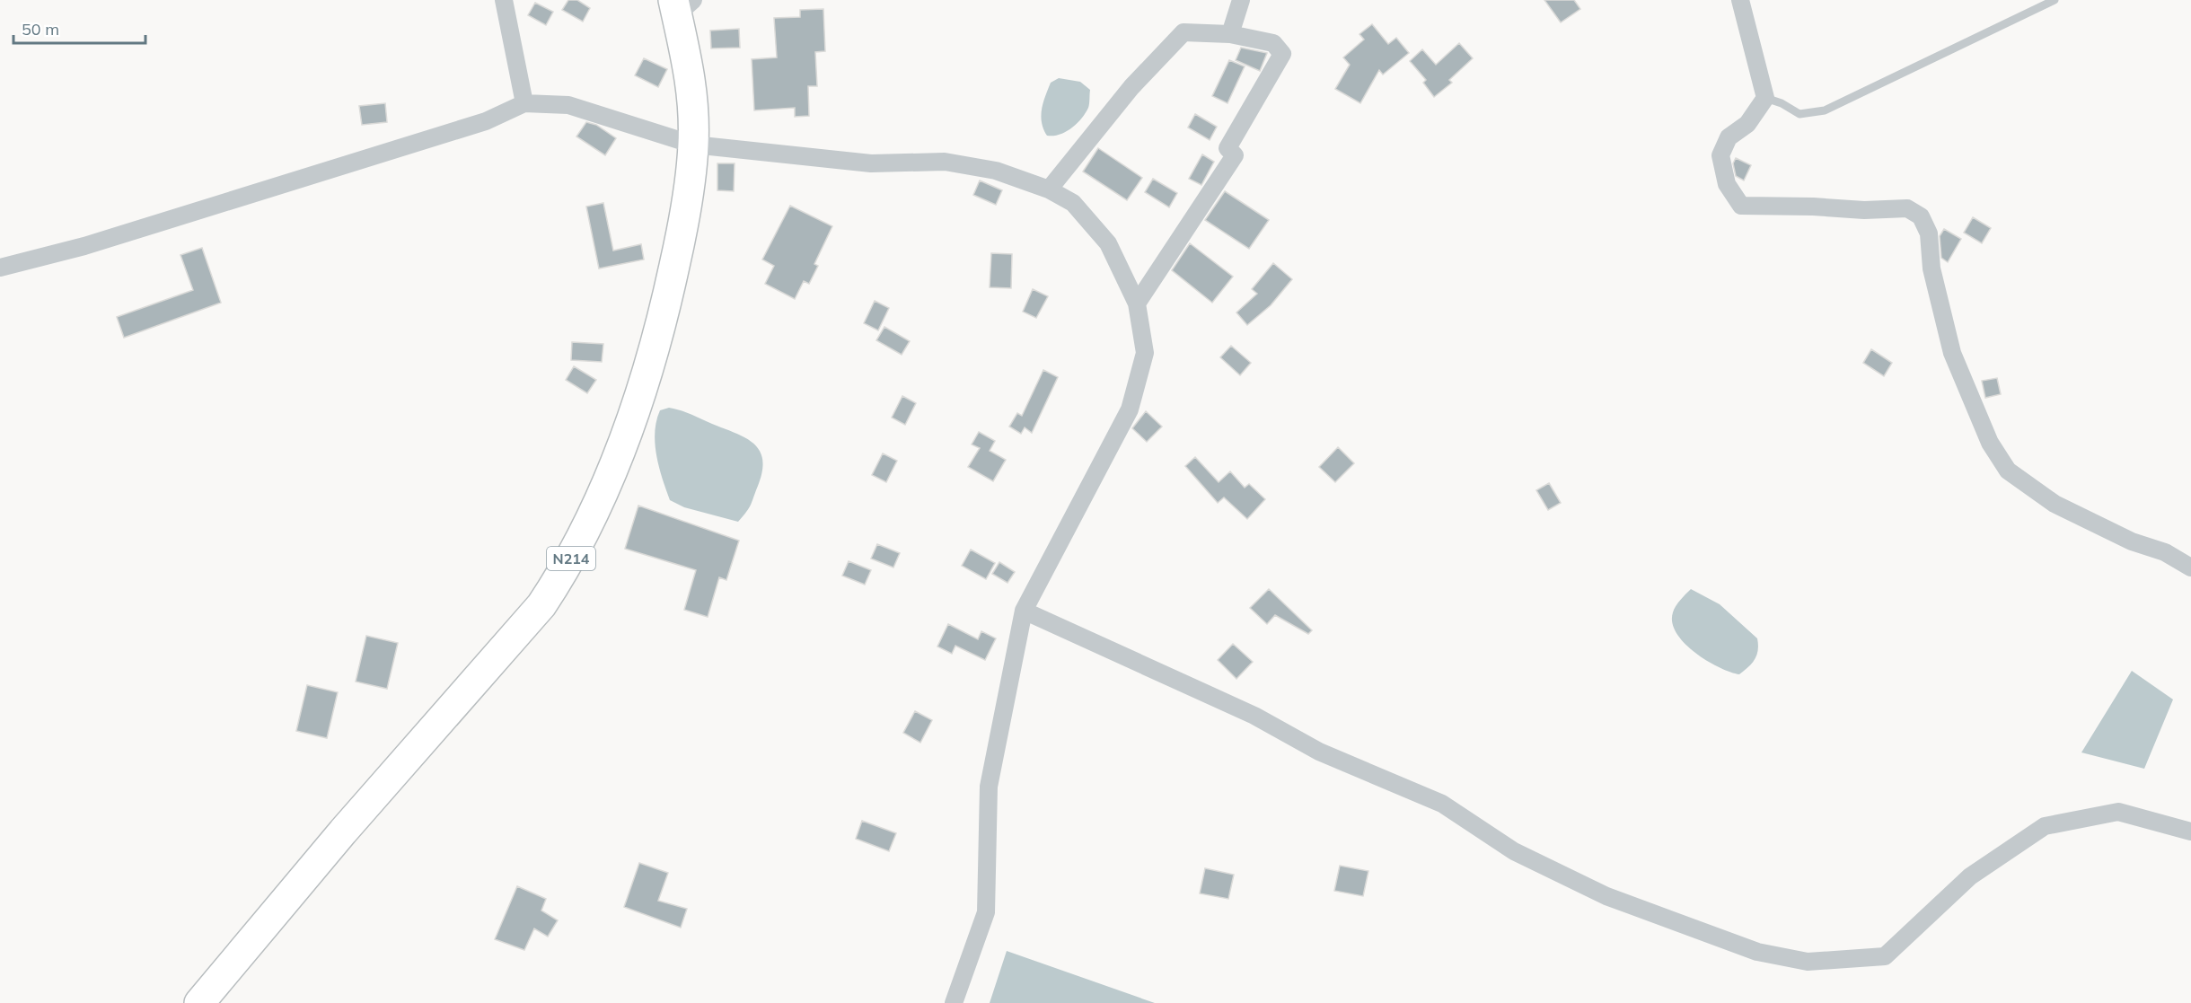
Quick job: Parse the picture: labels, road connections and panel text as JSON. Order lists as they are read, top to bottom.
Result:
{
  "streets": {
    "highway": ["N214"]
  },
  "scale_bar": "50 m"
}
